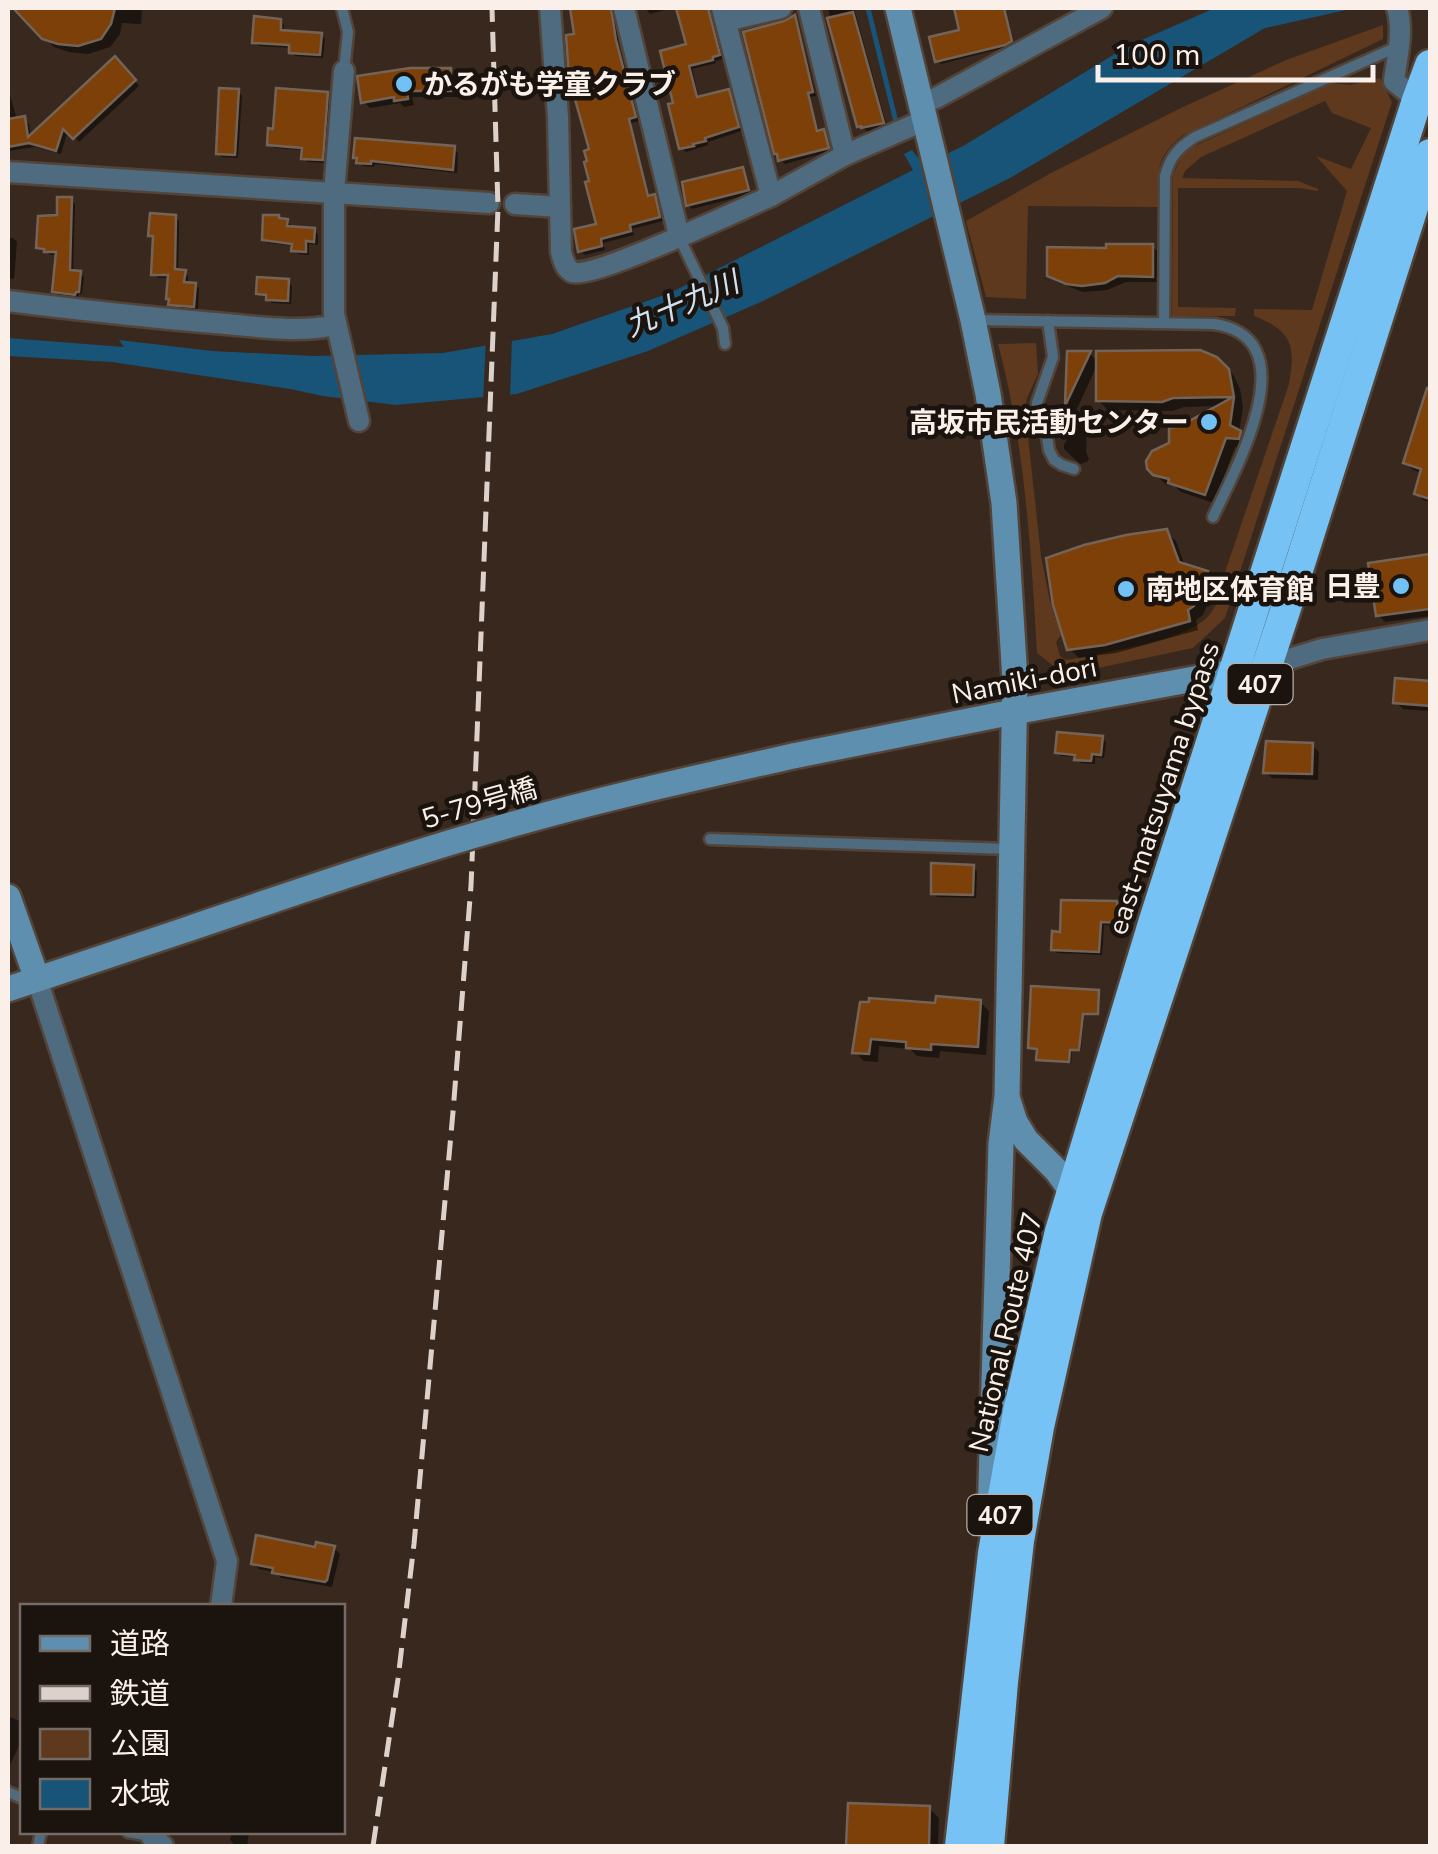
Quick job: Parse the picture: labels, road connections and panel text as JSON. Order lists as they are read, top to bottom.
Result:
{
  "streets": {
    "highway": ["407", "east-matsuyama bypass", "National Route 407"],
    "street": ["Namiki-dori", "5-79号橋"]
  },
  "crossings": [
    ["Namiki-dori", "407"],
    ["Namiki-dori", "east-matsuyama bypass"],
    ["Namiki-dori", "5-79号橋"],
    ["407", "east-matsuyama bypass"],
    ["407", "National Route 407"],
    ["east-matsuyama bypass", "National Route 407"]
  ],
  "water": ["九十九川"],
  "places": [
    "かるがも学童クラブ",
    "高坂市民活動センター",
    "日豊",
    "南地区体育館"
  ],
  "legend": [
    "道路",
    "鉄道",
    "公園",
    "水域"
  ],
  "scale_bar": "100 m"
}
